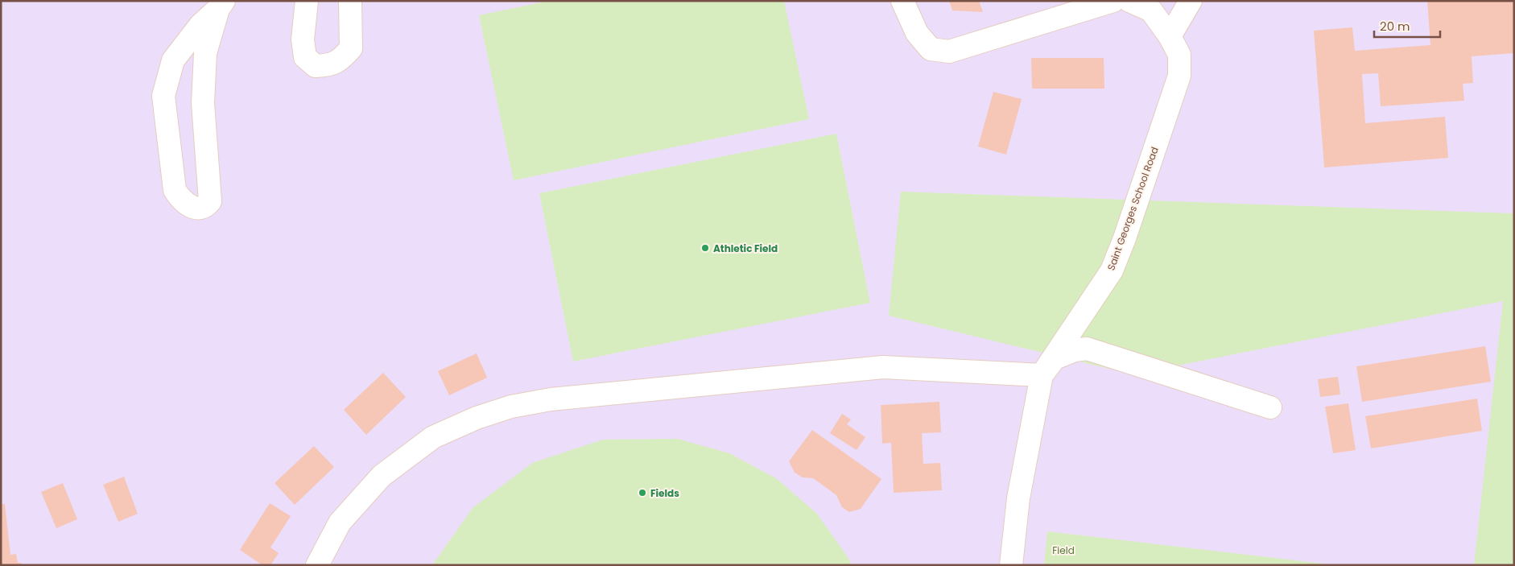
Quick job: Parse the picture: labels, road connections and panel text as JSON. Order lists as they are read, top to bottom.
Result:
{
  "streets": {
    "lane": ["Saint Georges School Road"]
  },
  "parks": ["Field"],
  "places": ["Athletic Field", "Fields"],
  "scale_bar": "20 m"
}
